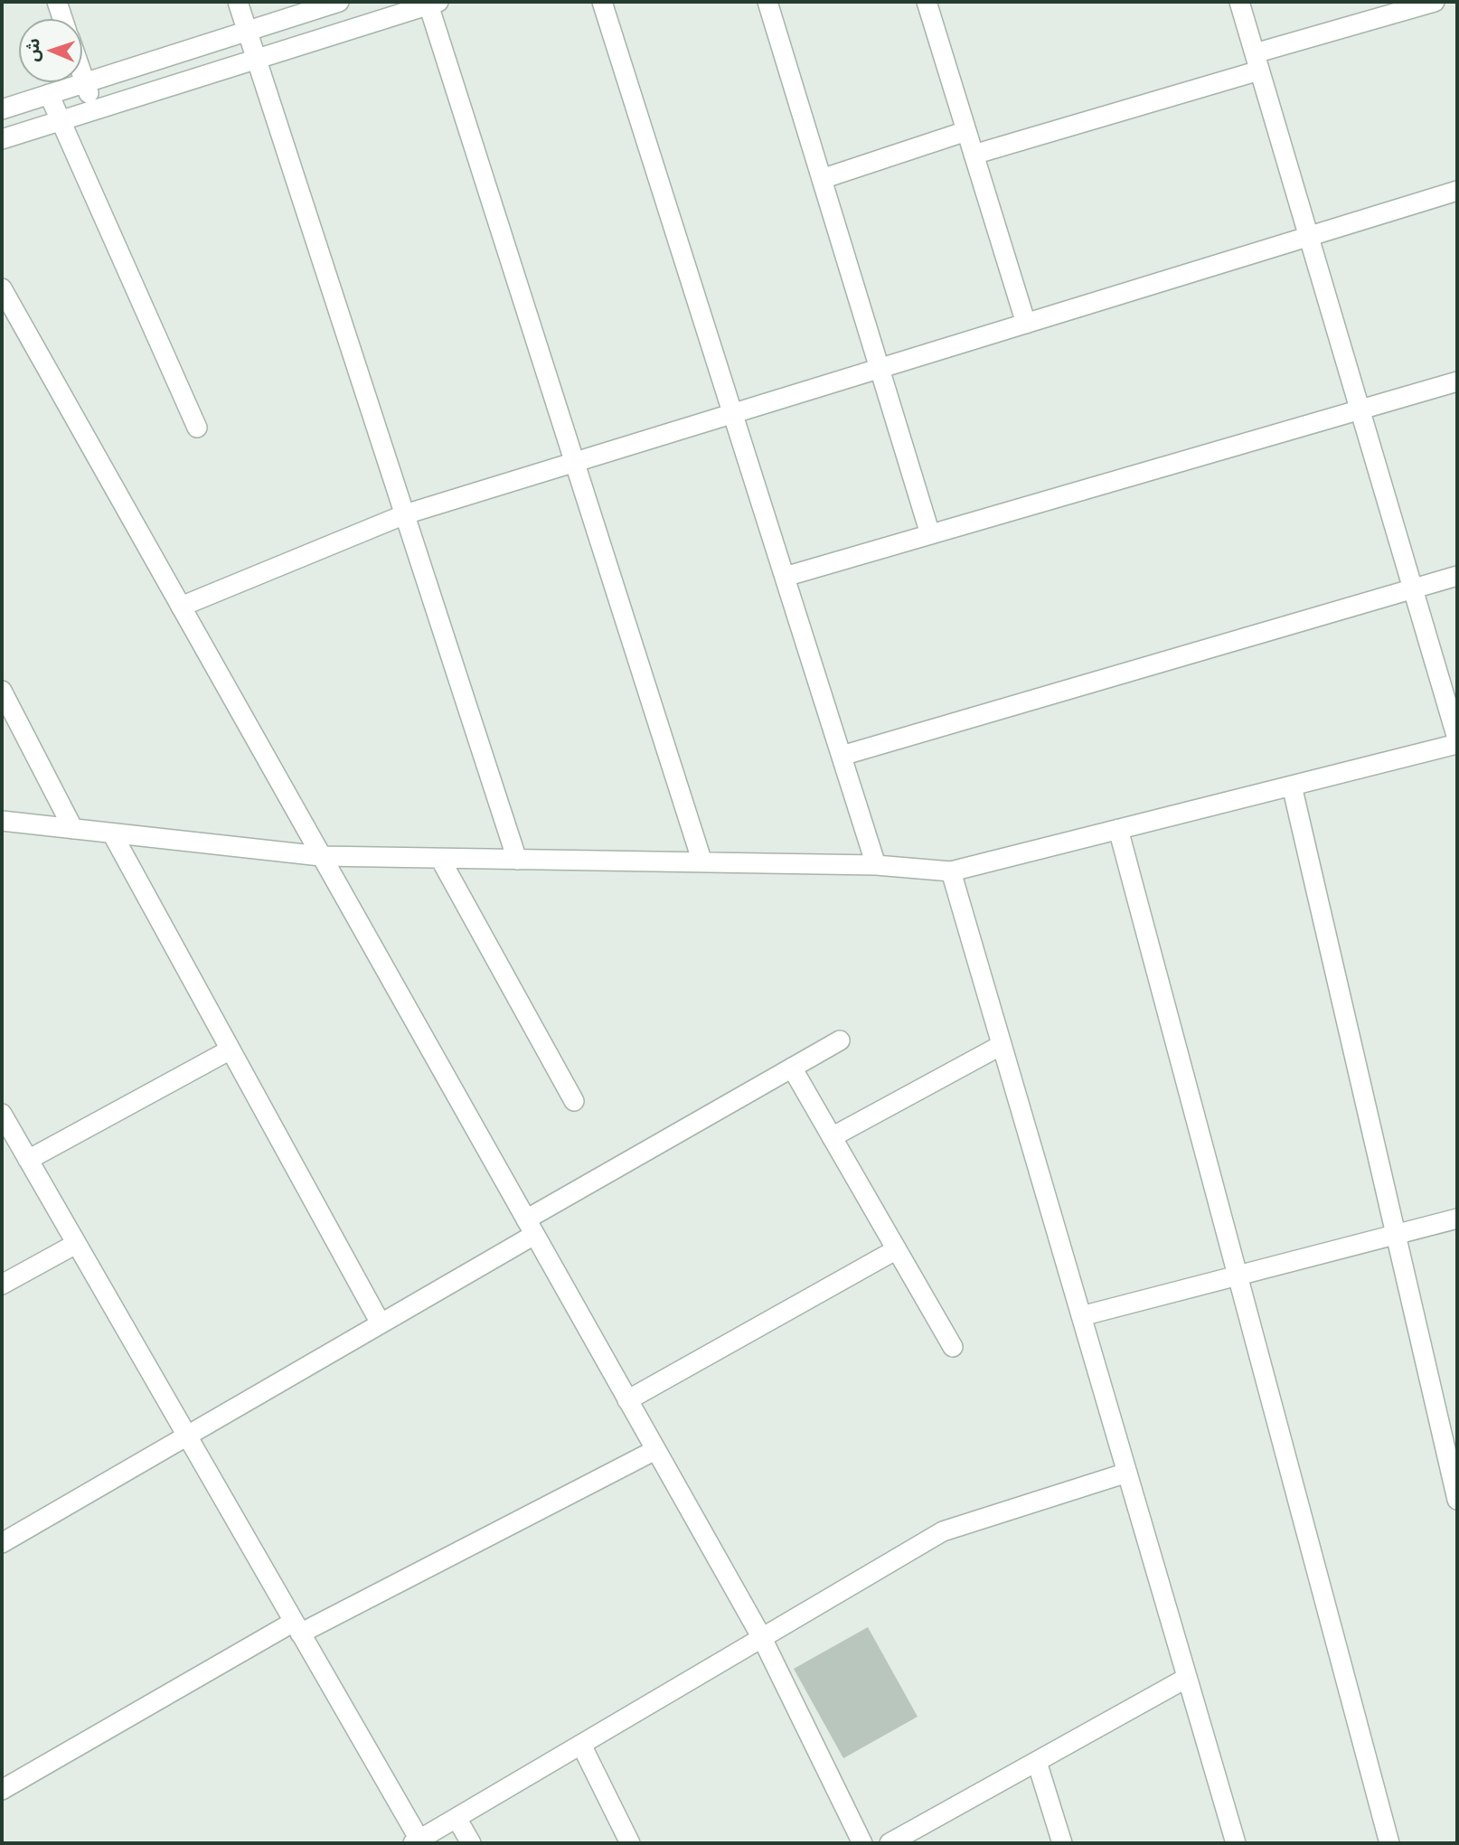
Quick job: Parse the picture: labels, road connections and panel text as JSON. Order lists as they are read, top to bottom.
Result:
{
  "north": "left"
}
